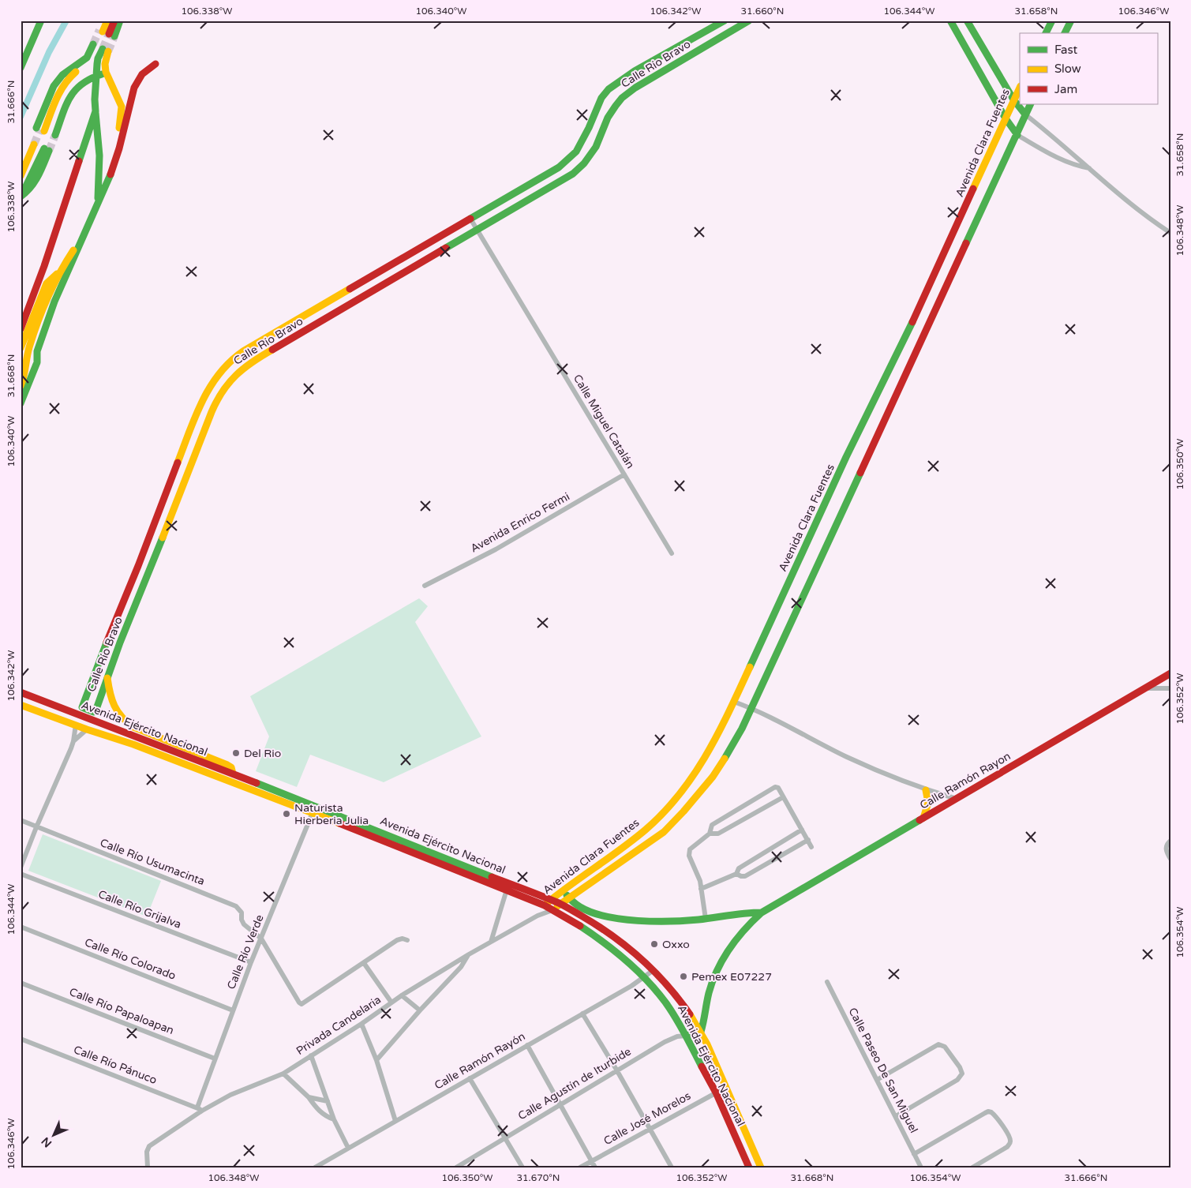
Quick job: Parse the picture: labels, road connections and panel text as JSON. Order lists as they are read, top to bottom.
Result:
{
  "streets": {
    "main road": [
      "Calle Río Bravo",
      "Avenida Clara Fuentes",
      "Avenida Ejército Nacional",
      "Calle Ramón Rayon"
    ],
    "street": [
      "Calle Miguel Catalán",
      "Avenida Enrico Fermi",
      "Calle Río Usumacinta",
      "Calle Río Grijalva",
      "Calle Río Verde",
      "Calle Río Colorado",
      "Calle Río Papaloapan",
      "Privada Candelaria",
      "Calle Ramón Rayón",
      "Calle Río Pánuco",
      "Calle Paseo De San Miguel",
      "Calle Agustín de Iturbide",
      "Calle José Morelos"
    ]
  },
  "crossings": [
    ["Calle Río Bravo", "Calle Miguel Catalán"],
    ["Avenida Clara Fuentes", "Avenida Ejército Nacional"],
    ["Avenida Clara Fuentes", "Privada Candelaria"],
    ["Calle Miguel Catalán", "Avenida Enrico Fermi"],
    ["Avenida Ejército Nacional", "Calle Ramón Rayon"],
    ["Avenida Ejército Nacional", "Calle Río Verde"],
    ["Avenida Ejército Nacional", "Privada Candelaria"],
    ["Avenida Ejército Nacional", "Calle Ramón Rayón"],
    ["Avenida Ejército Nacional", "Calle Agustín de Iturbide"],
    ["Avenida Ejército Nacional", "Calle José Morelos"],
    ["Calle Río Usumacinta", "Calle Río Verde"],
    ["Calle Río Grijalva", "Calle Río Verde"],
    ["Calle Río Verde", "Calle Río Colorado"],
    ["Calle Río Verde", "Calle Río Papaloapan"],
    ["Calle Río Verde", "Calle Río Pánuco"],
    ["Privada Candelaria", "Calle Río Pánuco"]
  ],
  "places": [
    "Del Rio",
    "Naturista Hierberia Julia",
    "Oxxo",
    "Pemex E07227"
  ],
  "legend": ["Fast", "Slow", "Jam"],
  "north": "bottom left",
  "coordinates": [
    "106.338°W",
    "106.340°W",
    "106.342°W",
    "31.660°N",
    "106.344°W",
    "31.658°N",
    "106.346°W",
    "31.666°N",
    "106.348°W",
    "31.668°N",
    "106.350°W",
    "106.352°W",
    "106.354°W",
    "31.670°N"
  ]
}
